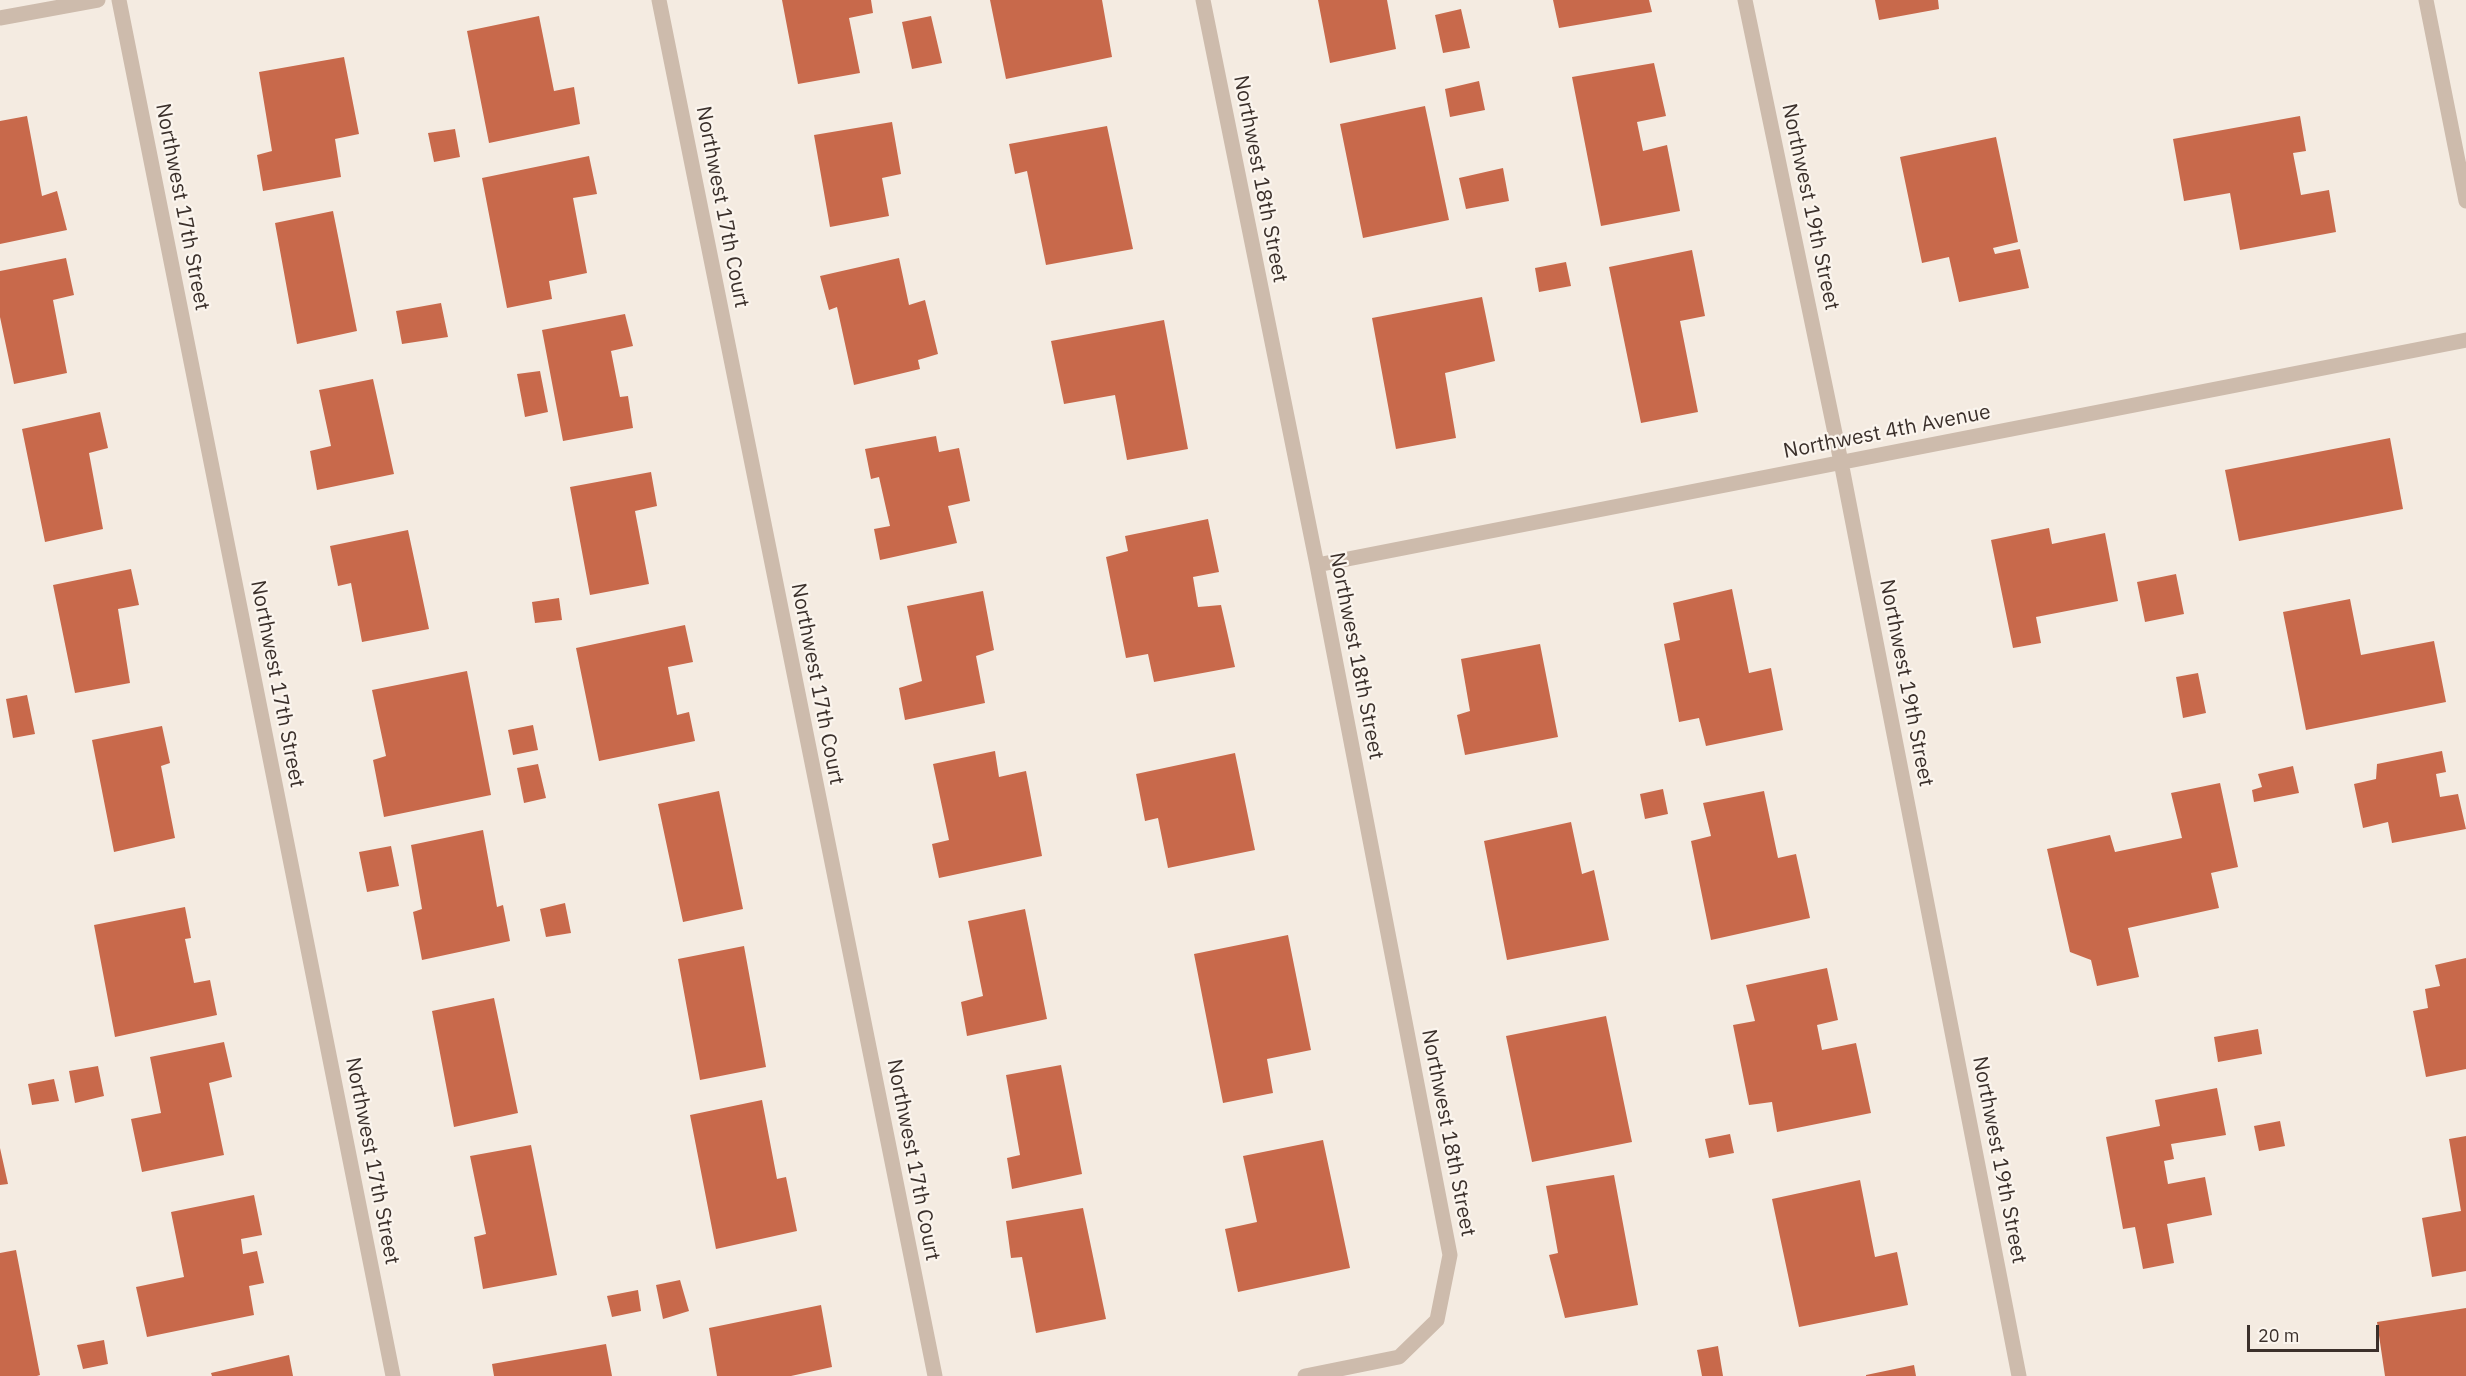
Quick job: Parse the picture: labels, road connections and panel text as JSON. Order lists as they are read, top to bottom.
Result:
{
  "streets": {
    "street": [
      "Northwest 18th Street",
      "Northwest 17th Street",
      "Northwest 17th Court",
      "Northwest 19th Street",
      "Northwest 4th Avenue"
    ]
  },
  "crossings": [
    ["Northwest 18th Street", "Northwest 4th Avenue"],
    ["Northwest 19th Street", "Northwest 4th Avenue"]
  ],
  "scale_bar": "20 m"
}
